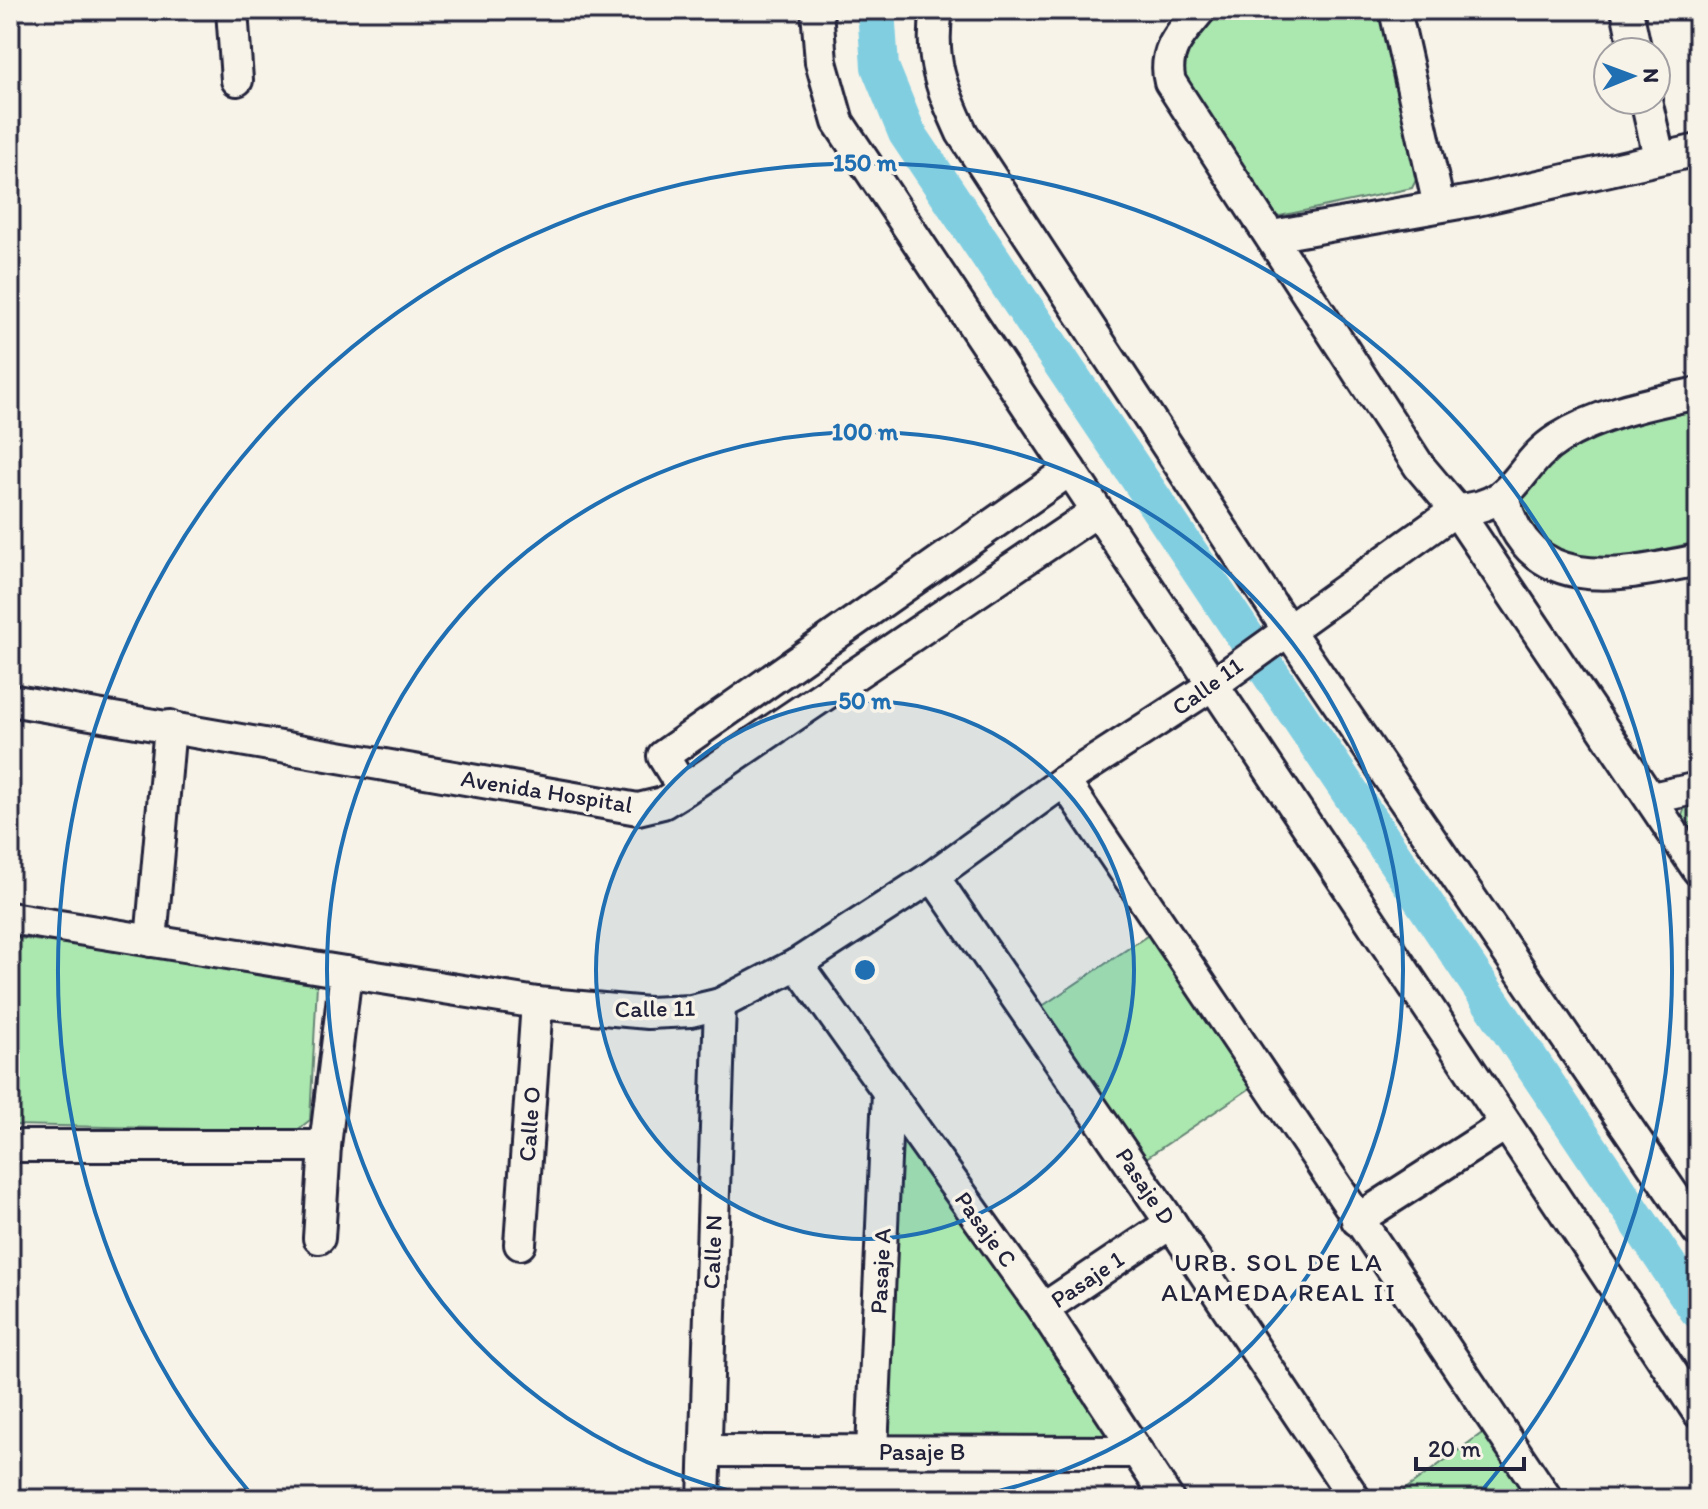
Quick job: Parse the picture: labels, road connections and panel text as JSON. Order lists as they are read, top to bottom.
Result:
{
  "streets": {
    "street": [
      "Calle 11",
      "Avenida Hospital",
      "Calle O",
      "Pasaje D",
      "Pasaje C",
      "Calle N",
      "Pasaje A",
      "Pasaje 1",
      "Pasaje B"
    ]
  },
  "crossings": [
    ["Calle 11", "Calle O"],
    ["Calle 11", "Pasaje D"],
    ["Calle 11", "Pasaje C"],
    ["Calle 11", "Calle N"],
    ["Pasaje D", "Pasaje 1"],
    ["Pasaje C", "Pasaje A"],
    ["Pasaje C", "Pasaje 1"],
    ["Pasaje C", "Pasaje B"],
    ["Calle N", "Pasaje B"],
    ["Pasaje A", "Pasaje B"]
  ],
  "districts": ["URB. SOL DE LA ALAMEDA REAL II"],
  "scale_bar": "20 m",
  "north": "right",
  "rings": ["150 m", "100 m", "50 m"]
}
